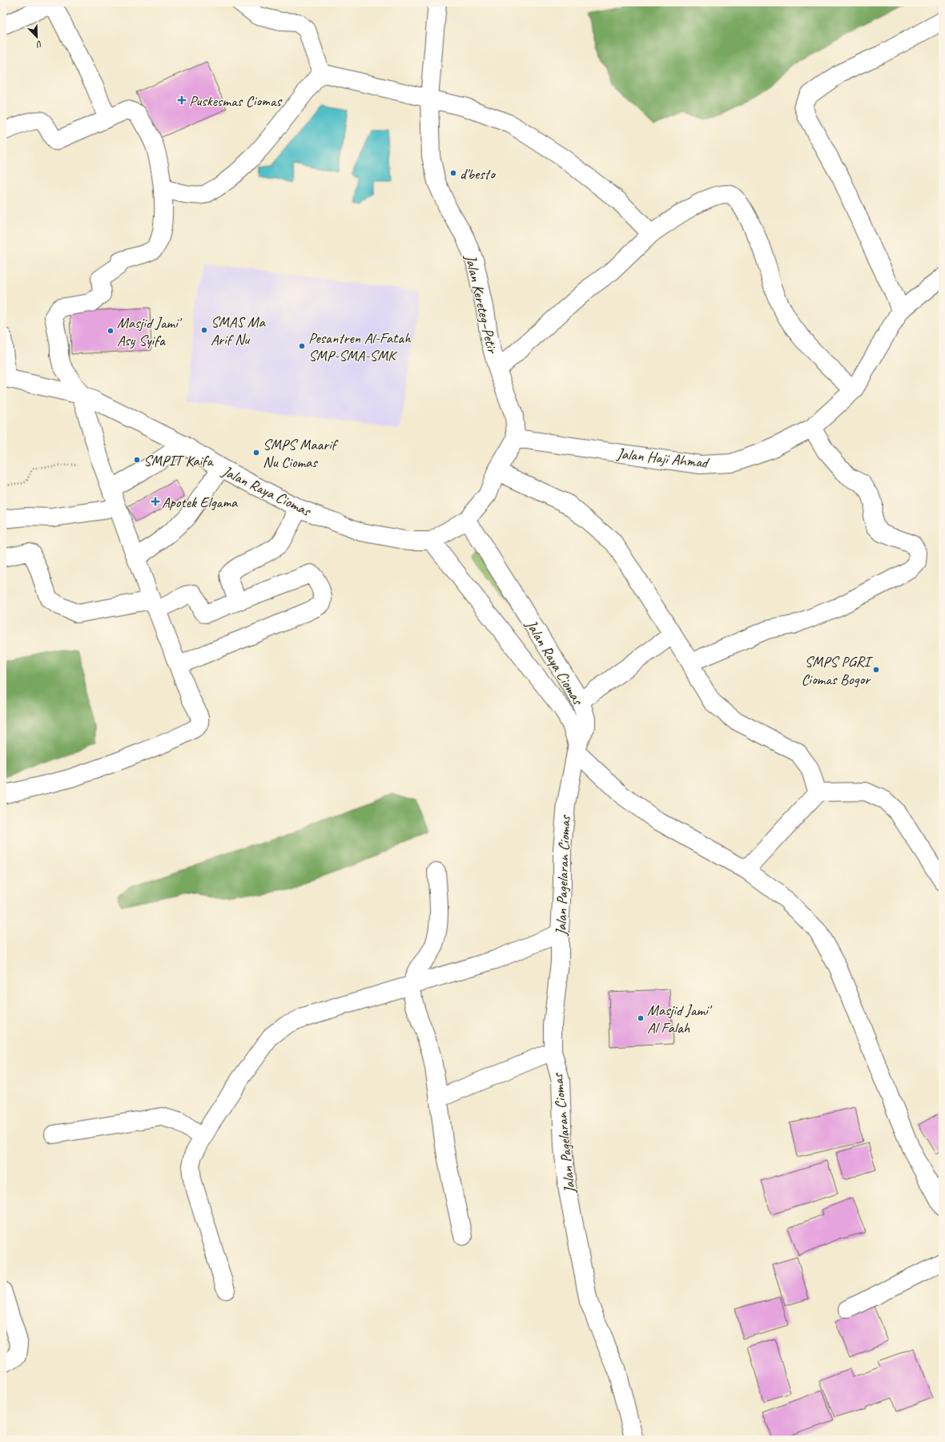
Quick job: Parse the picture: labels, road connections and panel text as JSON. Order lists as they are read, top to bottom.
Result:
{
  "streets": {
    "street": [
      "Jalan Kereteg–Petir",
      "Jalan Haji Ahmad",
      "Jalan Raya Ciomas",
      "Jalan Pagelaran Ciomas"
    ]
  },
  "crossings": [
    ["Jalan Kereteg–Petir", "Jalan Haji Ahmad"],
    ["Jalan Raya Ciomas", "Jalan Pagelaran Ciomas"]
  ],
  "places": {
    "health": ["Puskesmas Ciomas", "Apotek Elgama"],
    "other": [
      "d'besto",
      "SMAS Ma Arif Nu",
      "Masjid Jami' Asy Syifa",
      "Pesantren Al-Fatah SMP-SMA-SMK",
      "SMPS Maarif Nu Ciomas",
      "SMPIT Kaifa",
      "SMPS PGRI Ciomas Bogor",
      "Masjid Jami' Al Falah"
    ]
  },
  "north": "bottom right"
}
